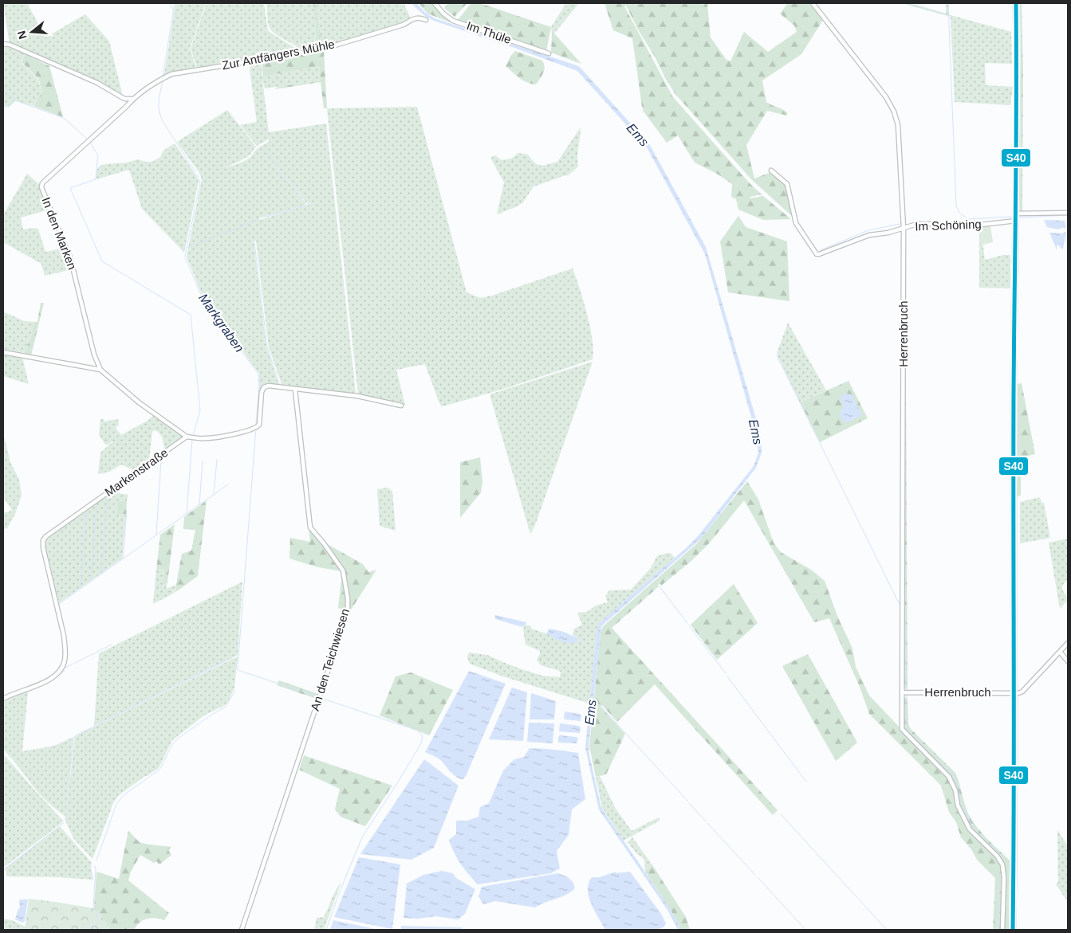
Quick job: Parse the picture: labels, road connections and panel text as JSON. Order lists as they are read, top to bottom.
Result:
{
  "streets": {
    "street": [
      "Im Thüle",
      "Zur Antfängers Mühle",
      "Im Schöning",
      "In den Marken",
      "Herrenbruch",
      "Markenstraße",
      "An den Teichwiesen"
    ]
  },
  "crossings": [
    ["Zur Antfängers Mühle", "In den Marken"],
    ["Im Schöning", "Herrenbruch"],
    ["In den Marken", "Markenstraße"]
  ],
  "water": ["Ems", "Markgraben"],
  "lines": ["transit line S40"],
  "north": "left"
}
